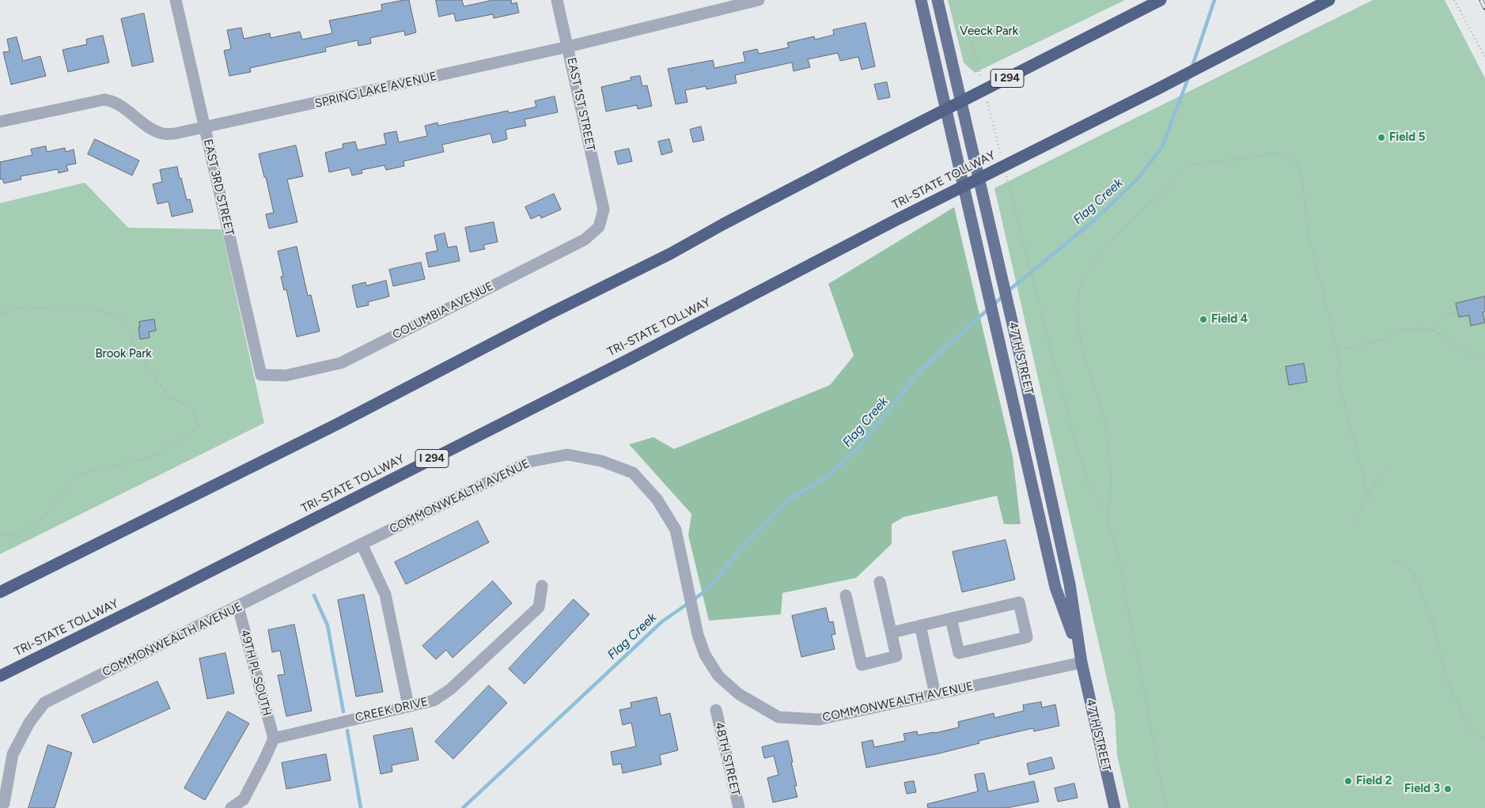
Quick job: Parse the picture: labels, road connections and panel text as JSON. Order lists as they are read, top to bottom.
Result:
{
  "streets": {
    "highway": ["I 294", "TRI-STATE TOLLWAY"],
    "main road": ["47TH STREET"],
    "street": [
      "SPRING LAKE AVENUE",
      "EAST 1ST STREET",
      "EAST 3RD STREET",
      "COLUMBIA AVENUE",
      "COMMONWEALTH AVENUE",
      "49TH PL SOUTH",
      "CREEK DRIVE",
      "48TH STREET"
    ]
  },
  "crossings": [
    ["SPRING LAKE AVENUE", "EAST 1ST STREET"],
    ["SPRING LAKE AVENUE", "EAST 3RD STREET"],
    ["EAST 1ST STREET", "COLUMBIA AVENUE"],
    ["EAST 3RD STREET", "COLUMBIA AVENUE"],
    ["47TH STREET", "COMMONWEALTH AVENUE"],
    ["COMMONWEALTH AVENUE", "49TH PL SOUTH"],
    ["49TH PL SOUTH", "CREEK DRIVE"]
  ],
  "water": ["Flag Creek"],
  "parks": ["Veeck Park", "Brook Park"],
  "places": [
    "Field 5",
    "Field 4",
    "Field 2",
    "Field 3"
  ]
}
